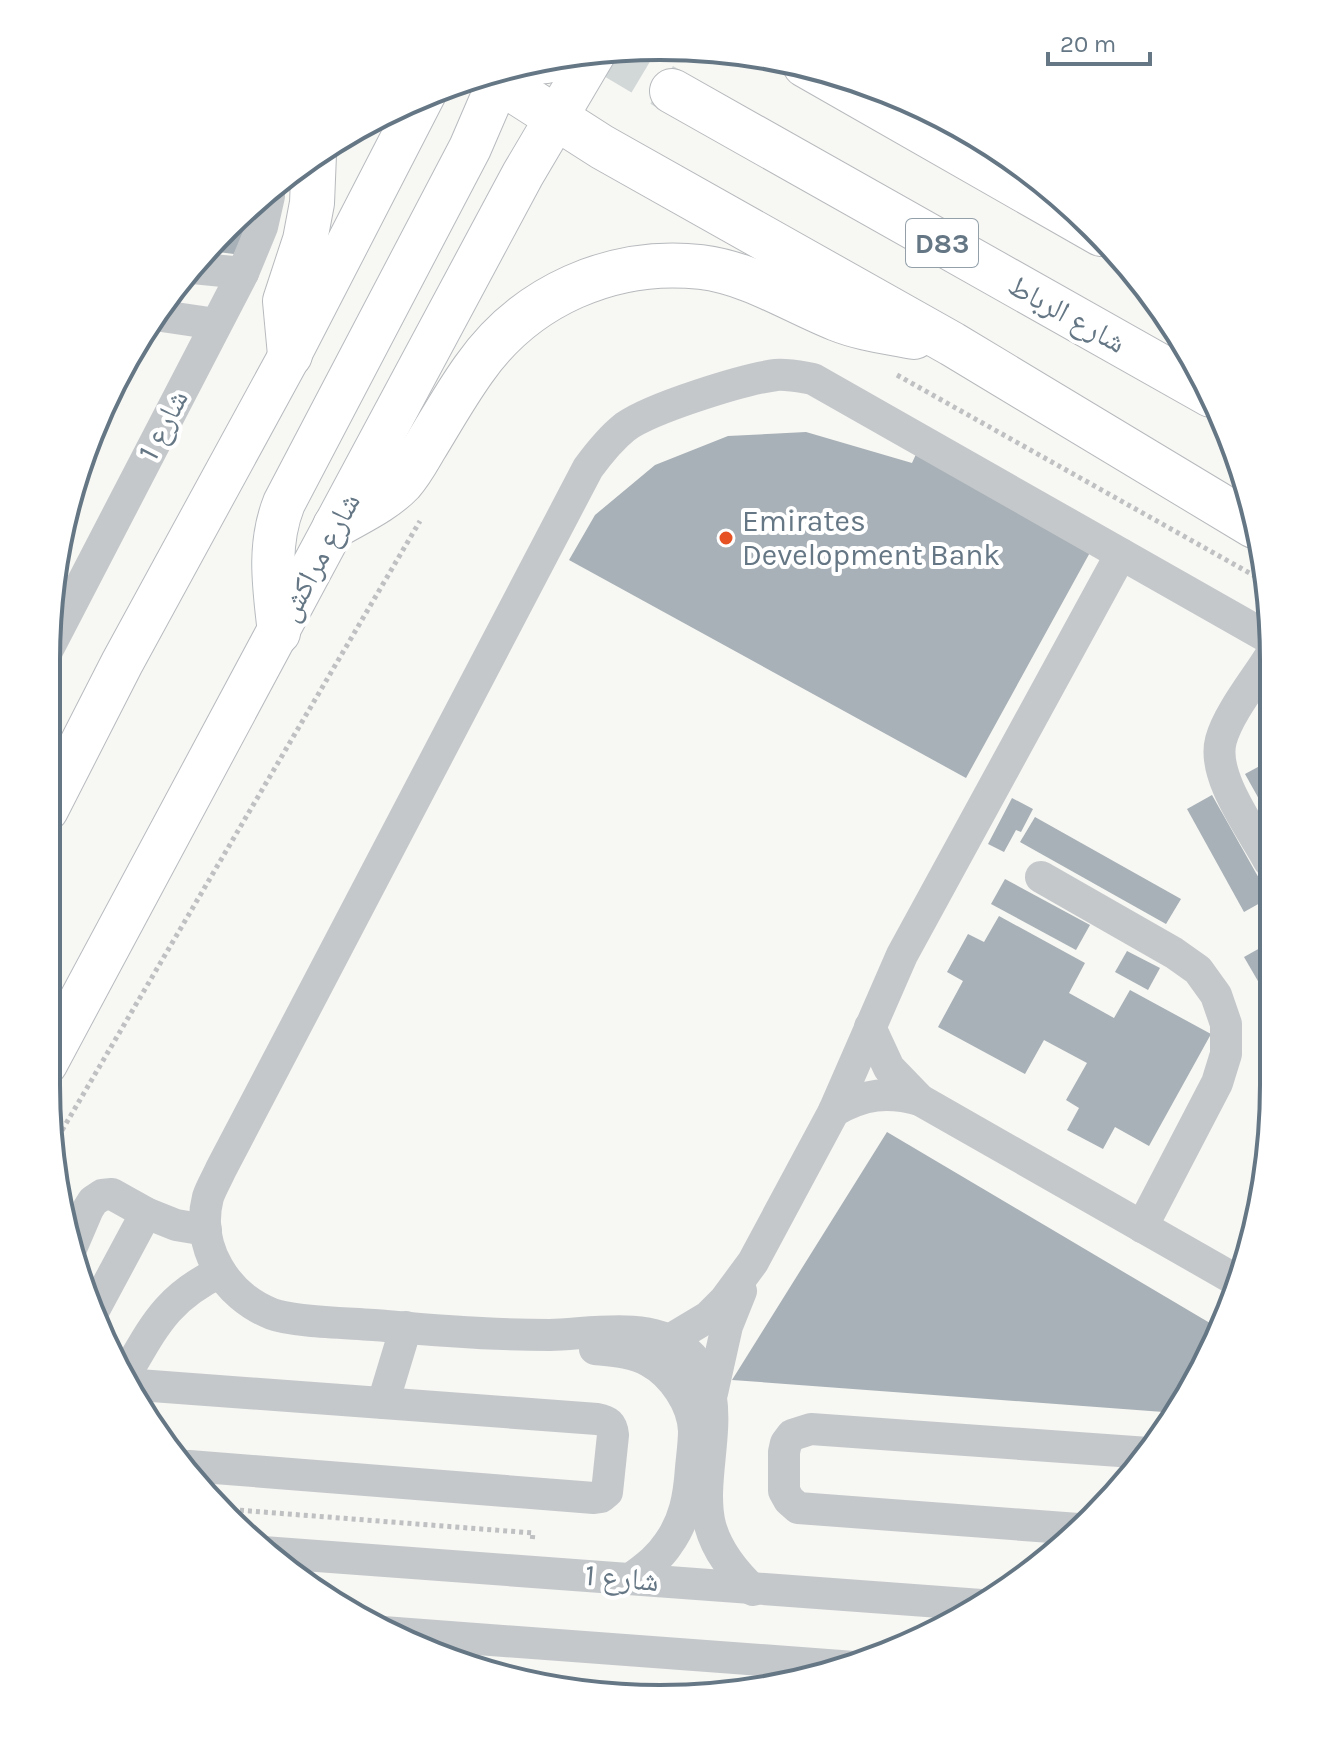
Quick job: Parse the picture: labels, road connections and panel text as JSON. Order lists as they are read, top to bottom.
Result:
{
  "streets": {
    "highway": ["D83", "شارع الرباط"],
    "main road": ["شارع مراكش"],
    "street": ["شارع 1"]
  },
  "places": ["Emirates Development Bank"],
  "scale_bar": "20 m"
}
